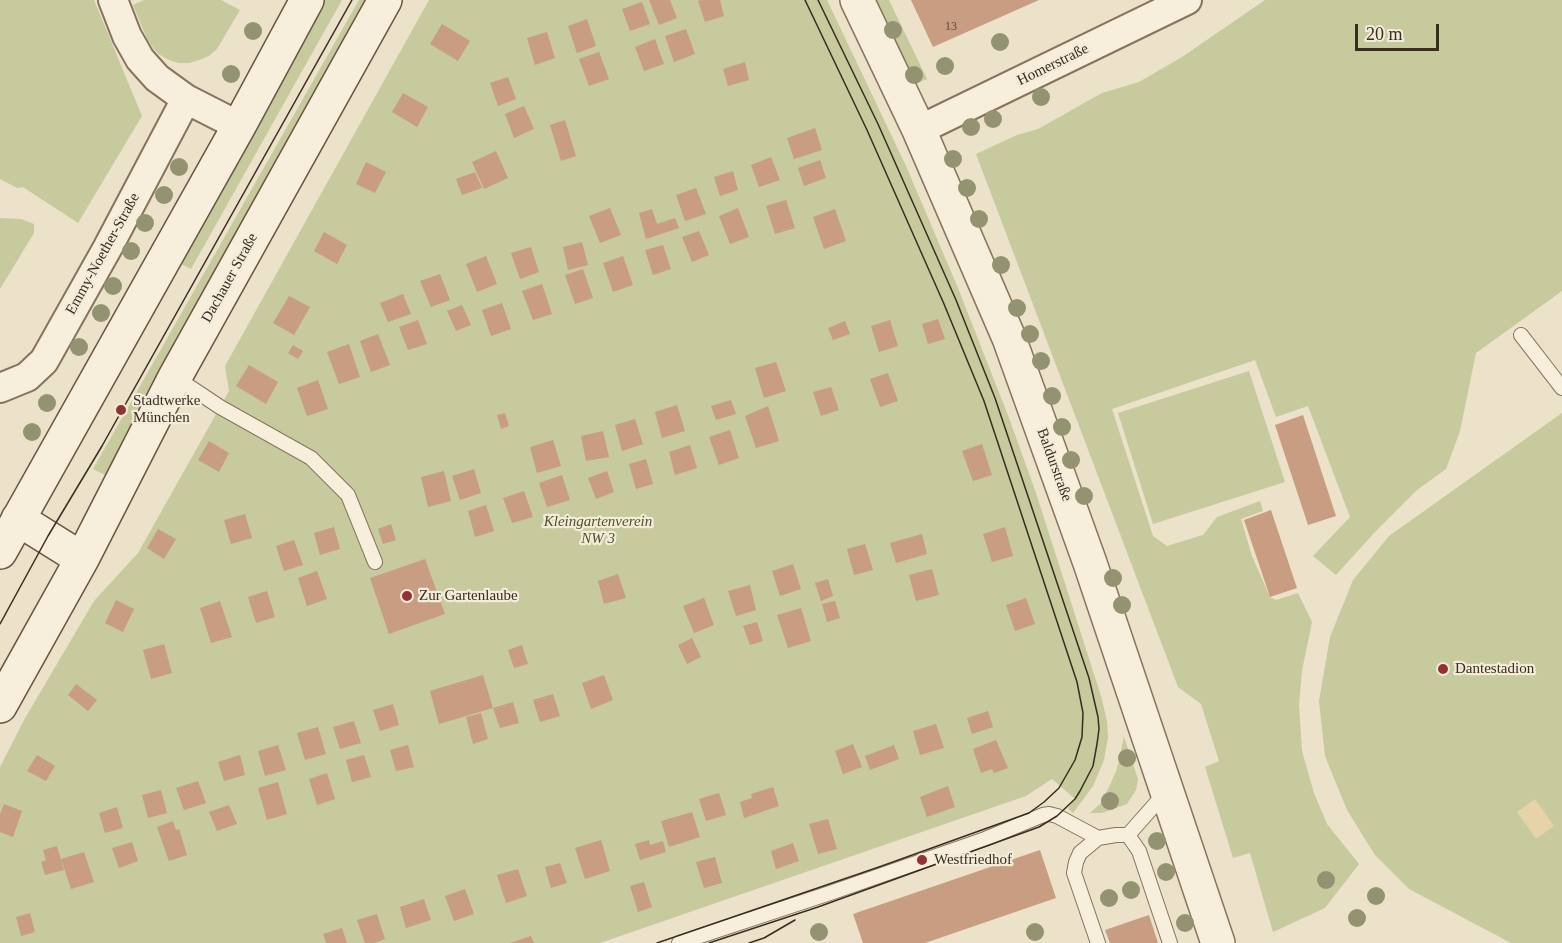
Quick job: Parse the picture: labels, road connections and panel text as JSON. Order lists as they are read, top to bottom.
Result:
{
  "streets": {
    "main road": ["Dachauer Straße", "Baldurstraße"],
    "street": ["Homerstraße", "Emmy-Noether-Straße"]
  },
  "crossings": [
    ["Homerstraße", "Baldurstraße"]
  ],
  "parks": ["Kleingartenverein NW 3"],
  "places": [
    "Stadtwerke München",
    "Zur Gartenlaube",
    "Dantestadion",
    "Westfriedhof"
  ],
  "house_numbers": ["13"],
  "scale_bar": "20 m"
}
